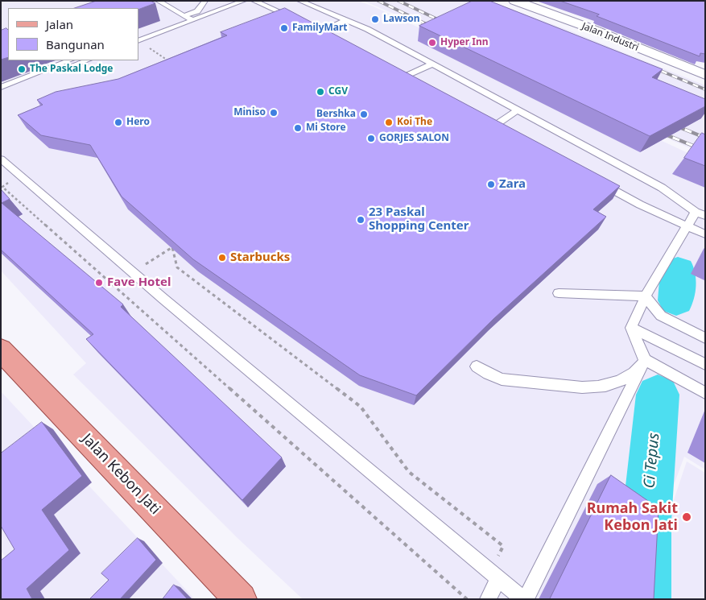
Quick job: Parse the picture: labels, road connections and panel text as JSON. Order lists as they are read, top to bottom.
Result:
{
  "streets": {
    "main road": ["Jalan Kebon Jati"],
    "street": ["Jalan Industri"]
  },
  "water": ["Ci Tepus"],
  "places": [
    "Lawson",
    "FamilyMart",
    "Hyper Inn",
    "The Paskal Lodge",
    "CGV",
    "Miniso",
    "Bershka",
    "Hero",
    "Koi The",
    "Mi Store",
    "GORJES SALON",
    "Zara",
    "23 Paskal Shopping Center",
    "Starbucks",
    "Fave Hotel",
    "Rumah Sakit Kebon Jati"
  ],
  "legend": ["Jalan", "Bangunan"]
}
